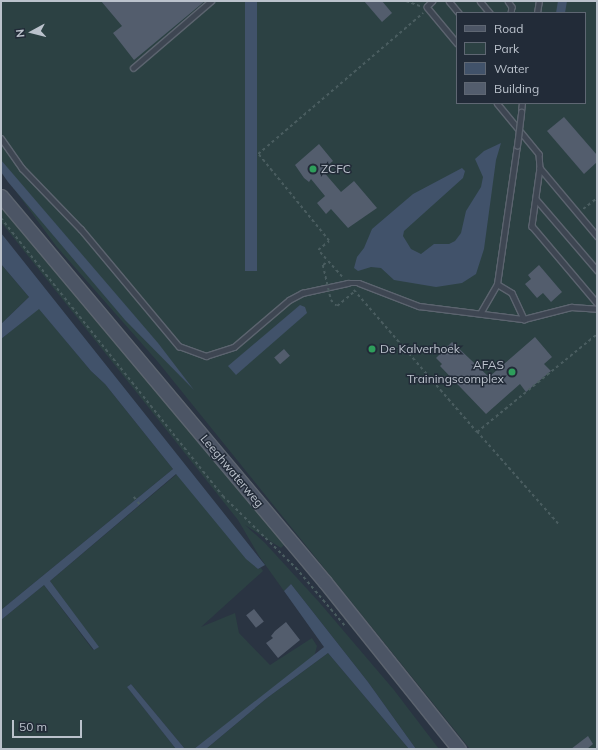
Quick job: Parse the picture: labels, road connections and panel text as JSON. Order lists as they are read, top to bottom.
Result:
{
  "streets": {
    "main road": ["Leeghwaterweg"]
  },
  "places": ["ZCFC", "De Kalverhoek", "AFAS Trainingscomplex"],
  "legend": [
    "Road",
    "Park",
    "Water",
    "Building"
  ],
  "scale_bar": "50 m",
  "north": "left"
}
